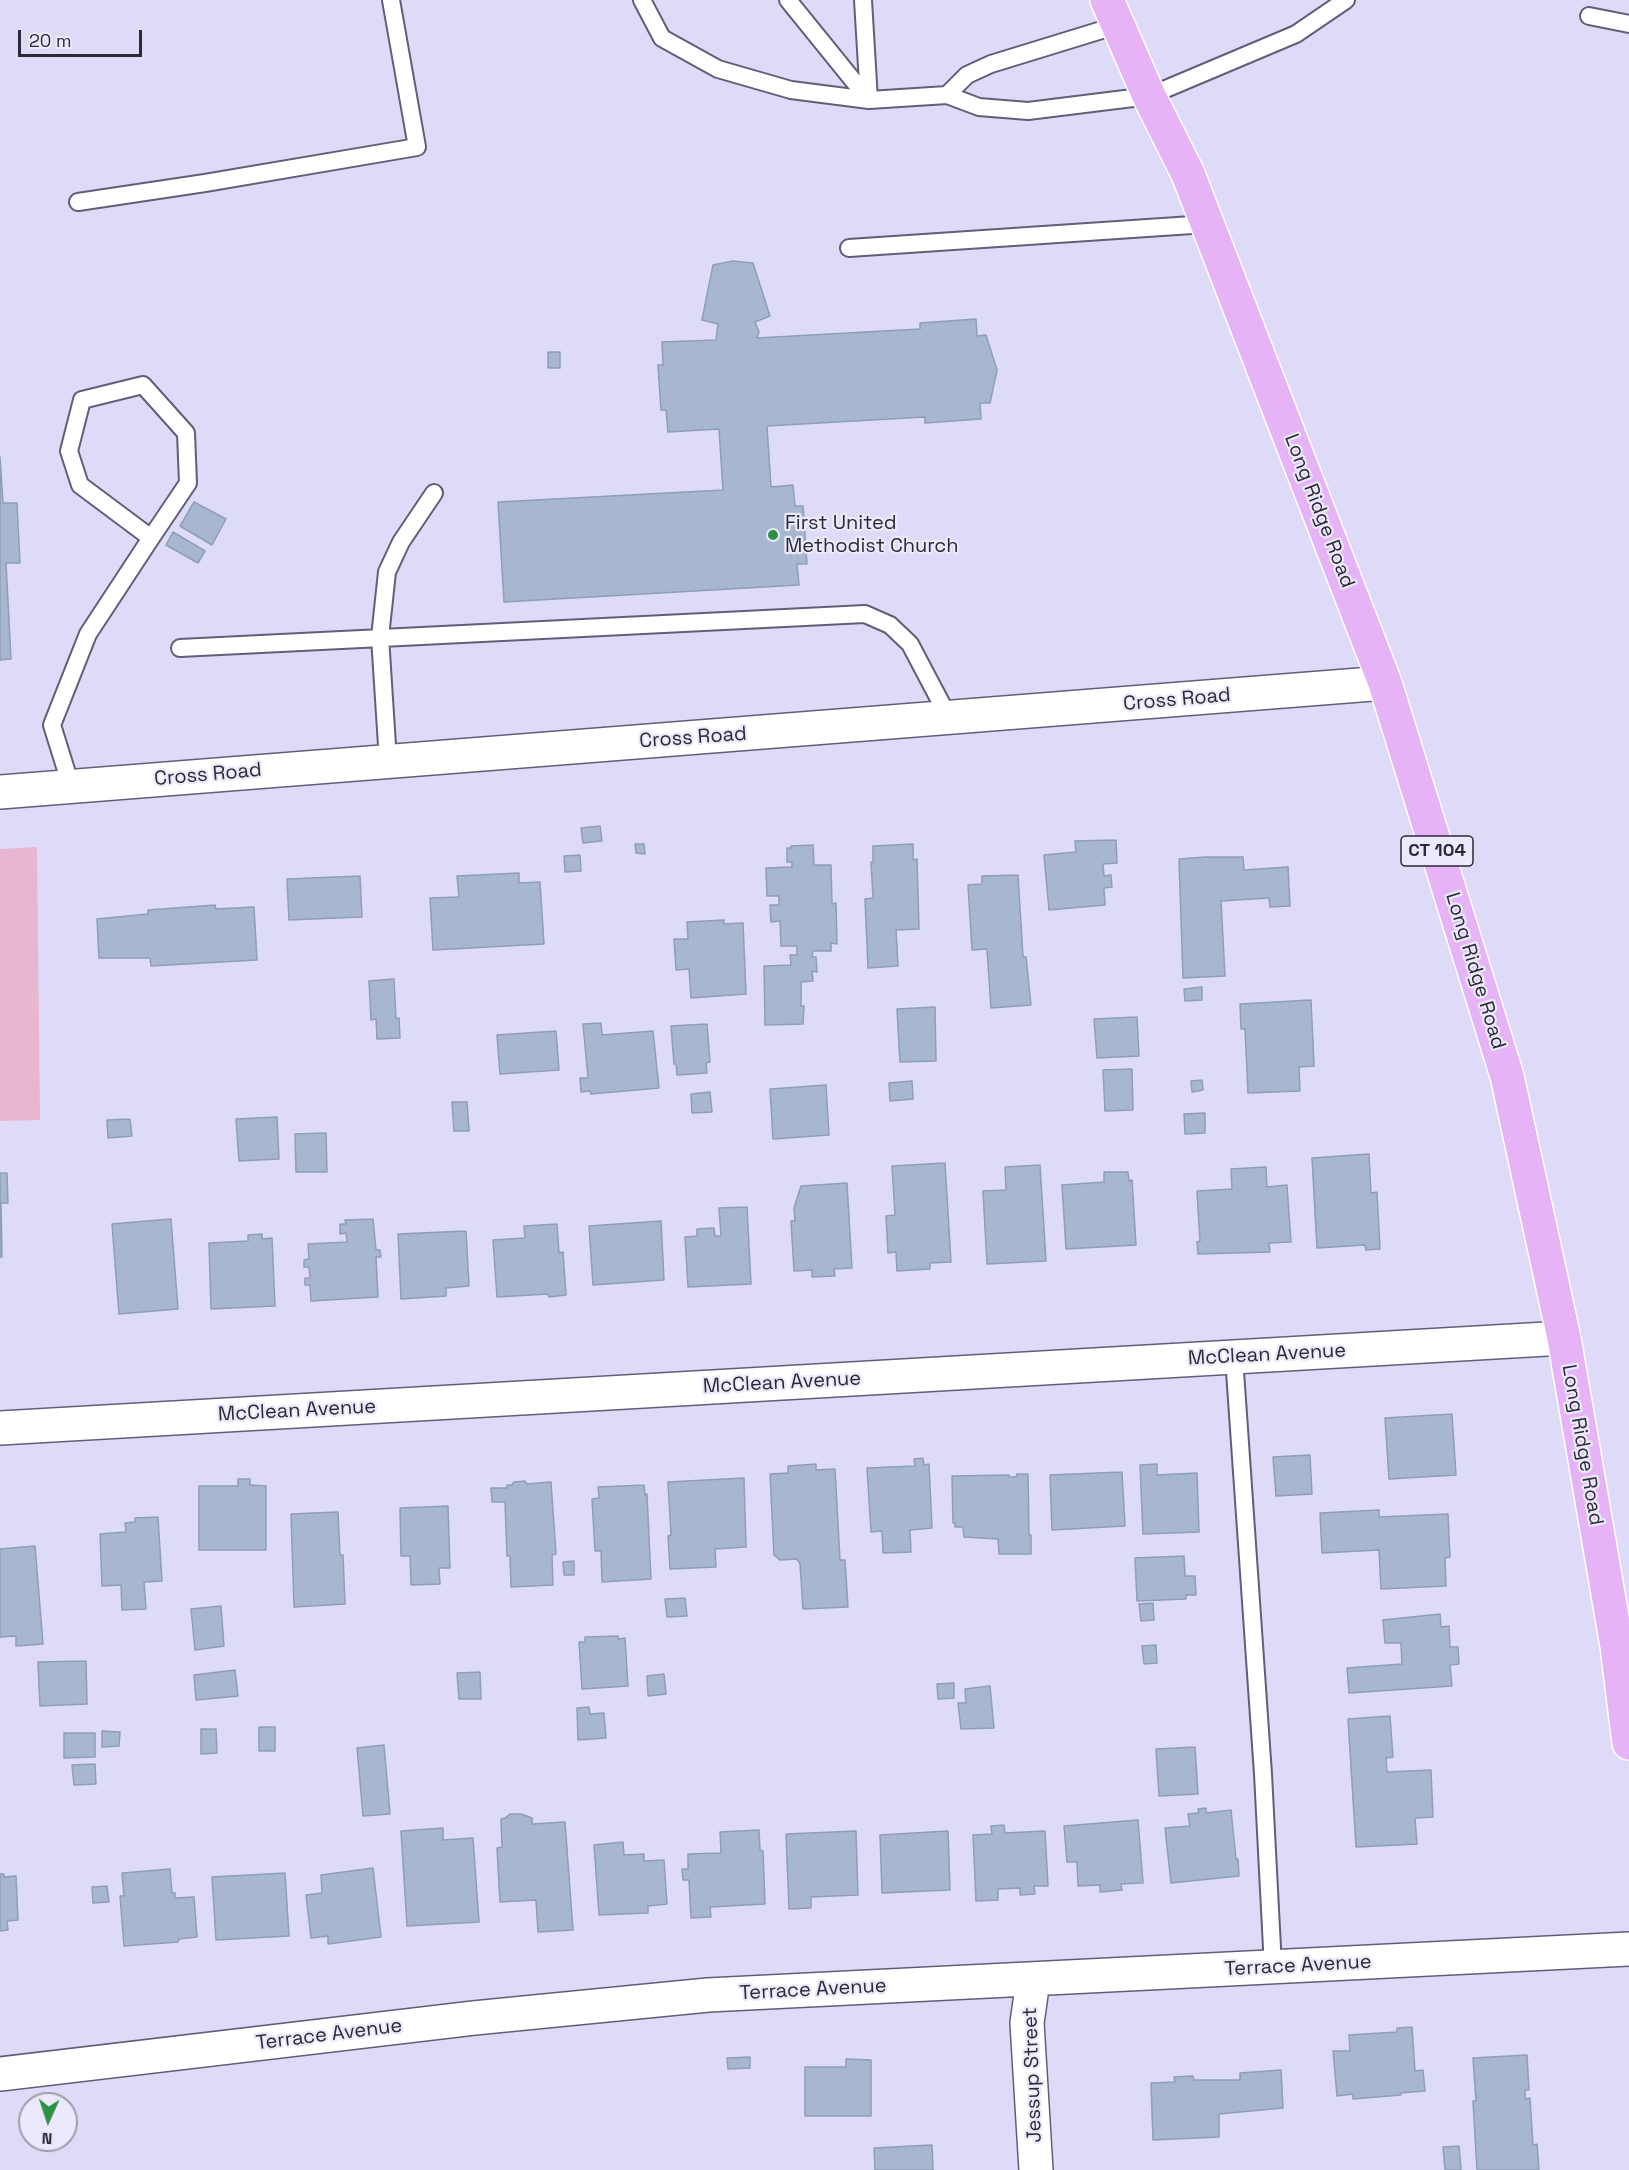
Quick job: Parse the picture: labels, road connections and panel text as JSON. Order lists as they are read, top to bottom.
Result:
{
  "streets": {
    "main road": ["Long Ridge Road", "CT 104"],
    "street": [
      "Cross Road",
      "McClean Avenue",
      "Terrace Avenue",
      "Jessup Street"
    ]
  },
  "crossings": [
    ["Long Ridge Road", "Cross Road"],
    ["Long Ridge Road", "McClean Avenue"],
    ["Terrace Avenue", "Jessup Street"]
  ],
  "places": ["First United Methodist Church"],
  "scale_bar": "20 m",
  "north": "bottom"
}
